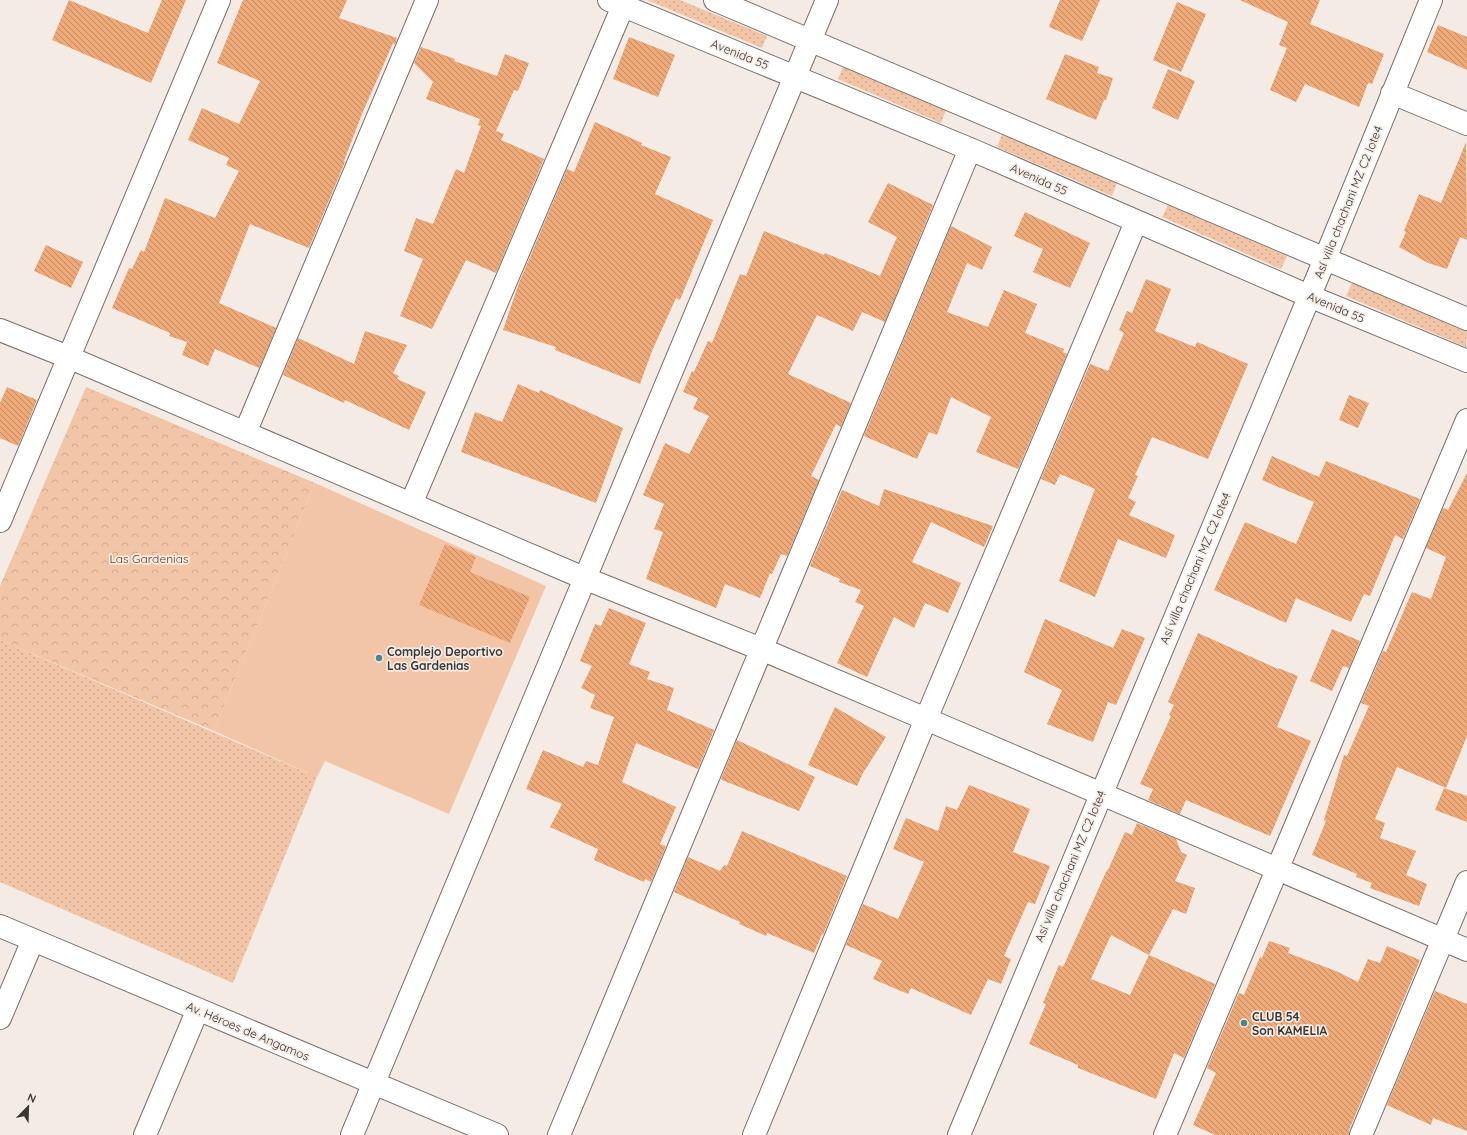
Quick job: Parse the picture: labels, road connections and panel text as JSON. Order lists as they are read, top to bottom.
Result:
{
  "streets": {
    "street": ["Avenida 55", "Así villa chachani MZ C2 lote4", "Av. Héroes de Angamos"]
  },
  "crossings": [
    ["Avenida 55", "Así villa chachani MZ C2 lote4"]
  ],
  "parks": ["Las Gardenias"],
  "places": ["Complejo Deportivo Las Gardenias", "CLUB 54 Son KAMELIA"],
  "north": "top right"
}
